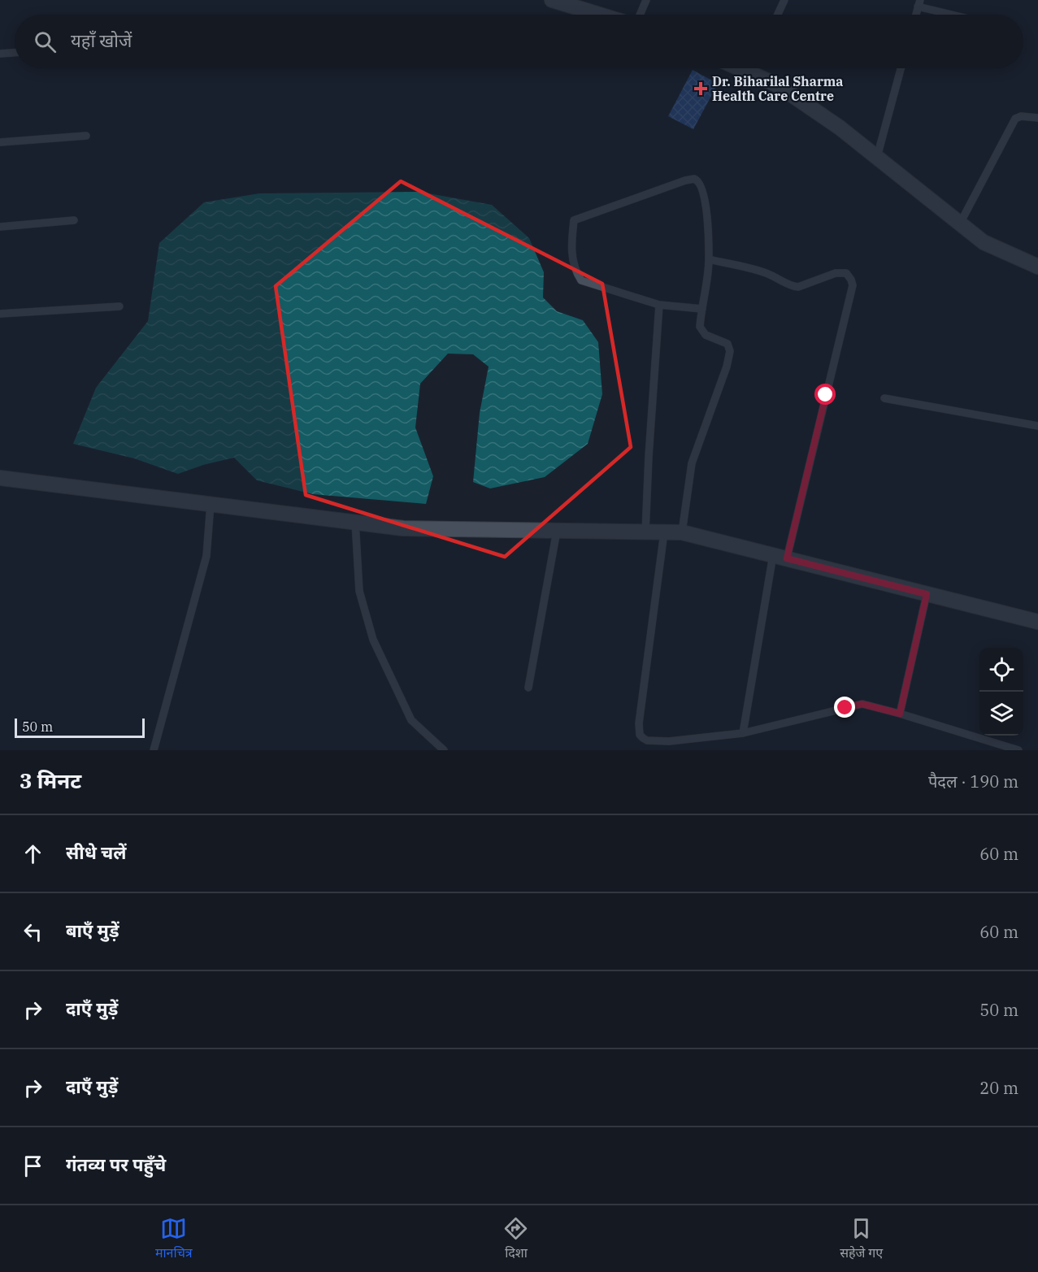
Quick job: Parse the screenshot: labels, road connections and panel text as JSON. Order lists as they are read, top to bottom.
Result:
{
  "places": {
    "health": ["Dr. Biharilal Sharma Health Care Centre"]
  },
  "scale_bar": "50 m",
  "page": {
    "search": "यहाँ खोजें",
    "scale": "50 m",
    "heading": ["3 मिनट", "पैदल · 190 m"],
    "list": [
      ["सीधे चलें", "60 m"],
      ["बाएँ मुड़ें", "60 m"],
      ["दाएँ मुड़ें", "50 m"],
      ["दाएँ मुड़ें", "20 m"],
      "गंतव्य पर पहुँचे"
    ],
    "nav": ["मानचित्र", "दिशा", "सहेजे गए"]
  }
}
